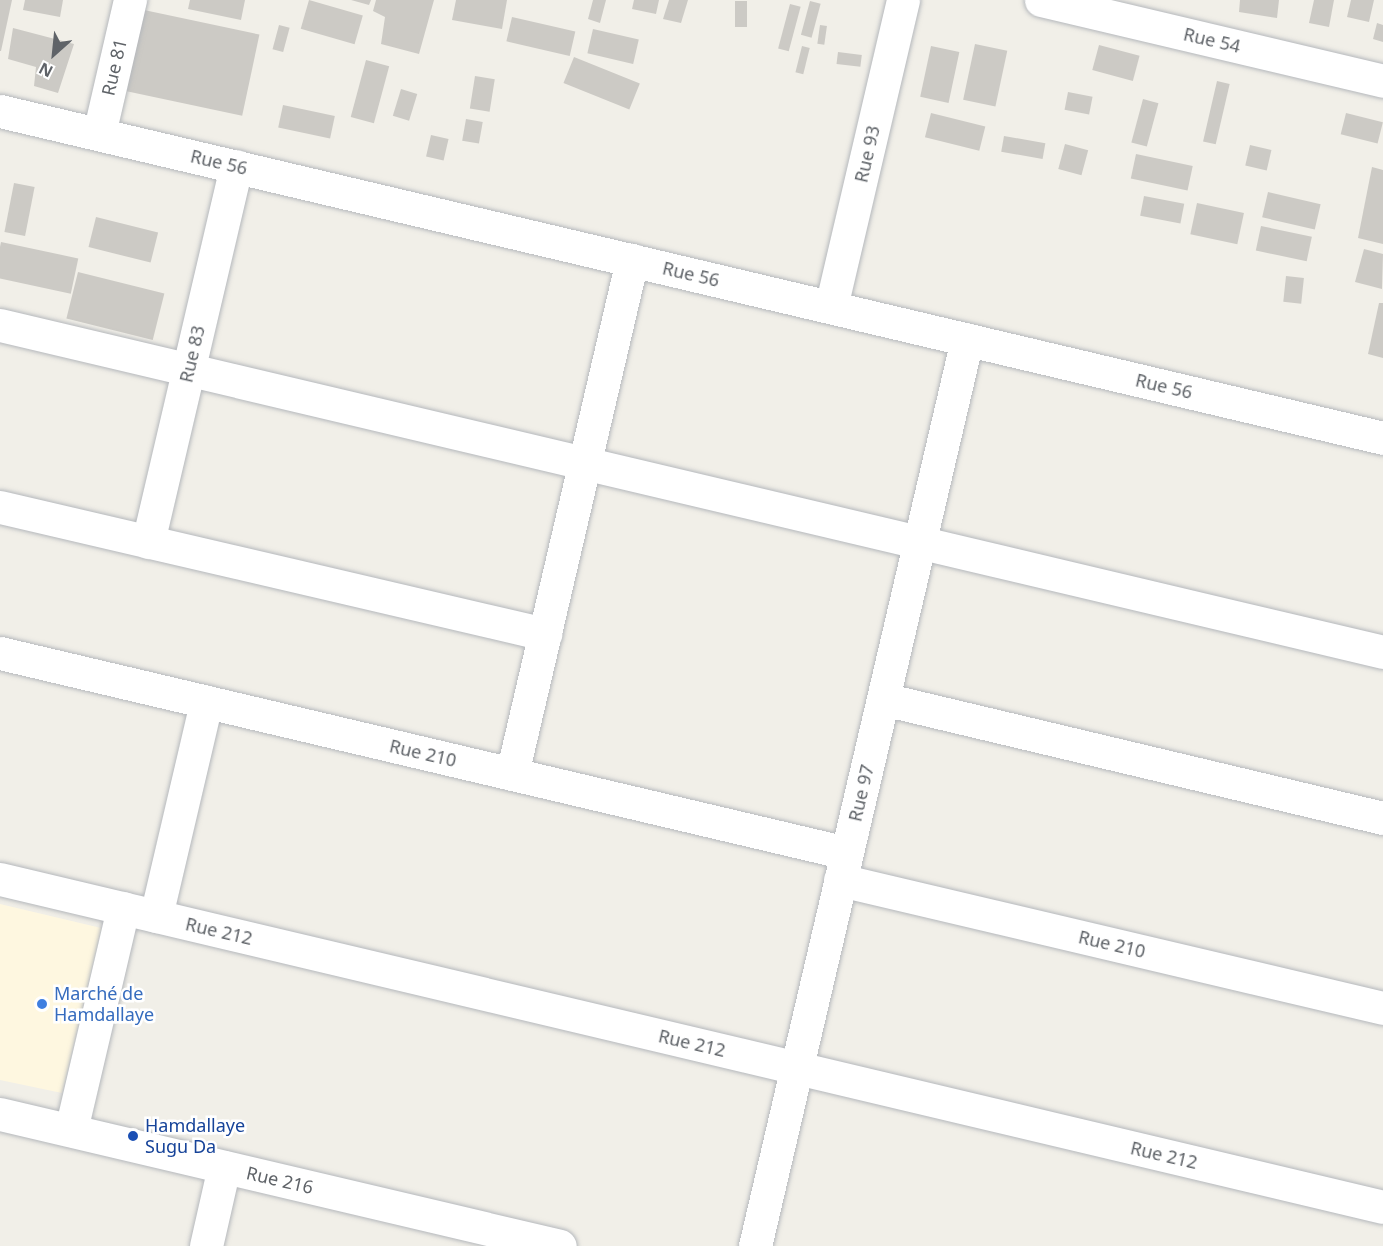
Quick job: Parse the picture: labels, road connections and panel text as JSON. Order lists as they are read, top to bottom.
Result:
{
  "streets": {
    "street": [
      "Rue 54",
      "Rue 81",
      "Rue 93",
      "Rue 56",
      "Rue 83",
      "Rue 210",
      "Rue 97",
      "Rue 212",
      "Rue 216"
    ]
  },
  "crossings": [
    ["Rue 81", "Rue 56"],
    ["Rue 93", "Rue 56"],
    ["Rue 56", "Rue 83"],
    ["Rue 56", "Rue 97"],
    ["Rue 210", "Rue 97"],
    ["Rue 97", "Rue 212"]
  ],
  "places": ["Marché de Hamdallaye", "Hamdallaye Sugu Da"],
  "north": "bottom left"
}
